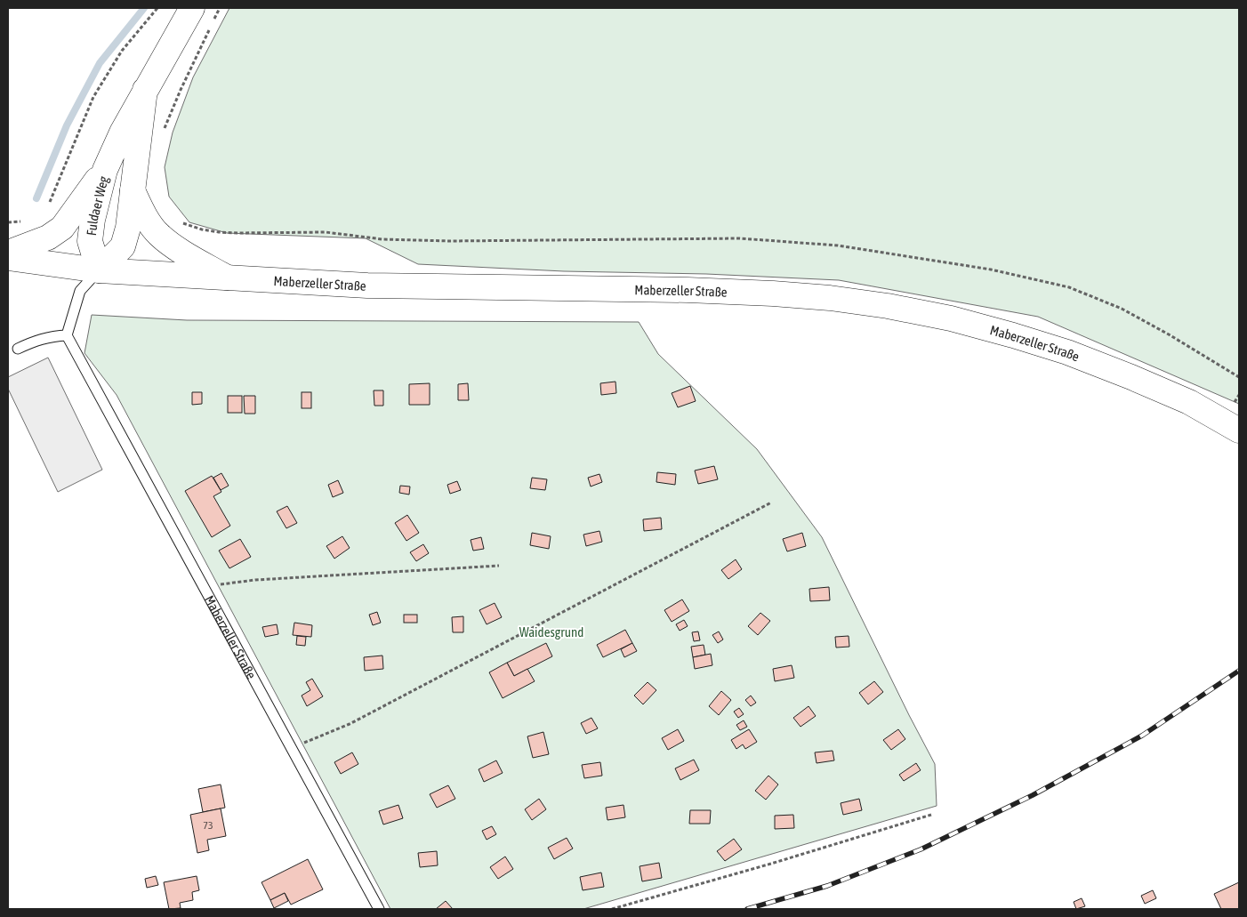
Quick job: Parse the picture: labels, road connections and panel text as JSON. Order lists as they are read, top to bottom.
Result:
{
  "streets": {
    "main road": ["Fuldaer Weg", "Maberzeller Straße"]
  },
  "crossings": [
    ["Fuldaer Weg", "Maberzeller Straße"]
  ],
  "parks": ["Waidesgrund"],
  "house_numbers": ["73"]
}
